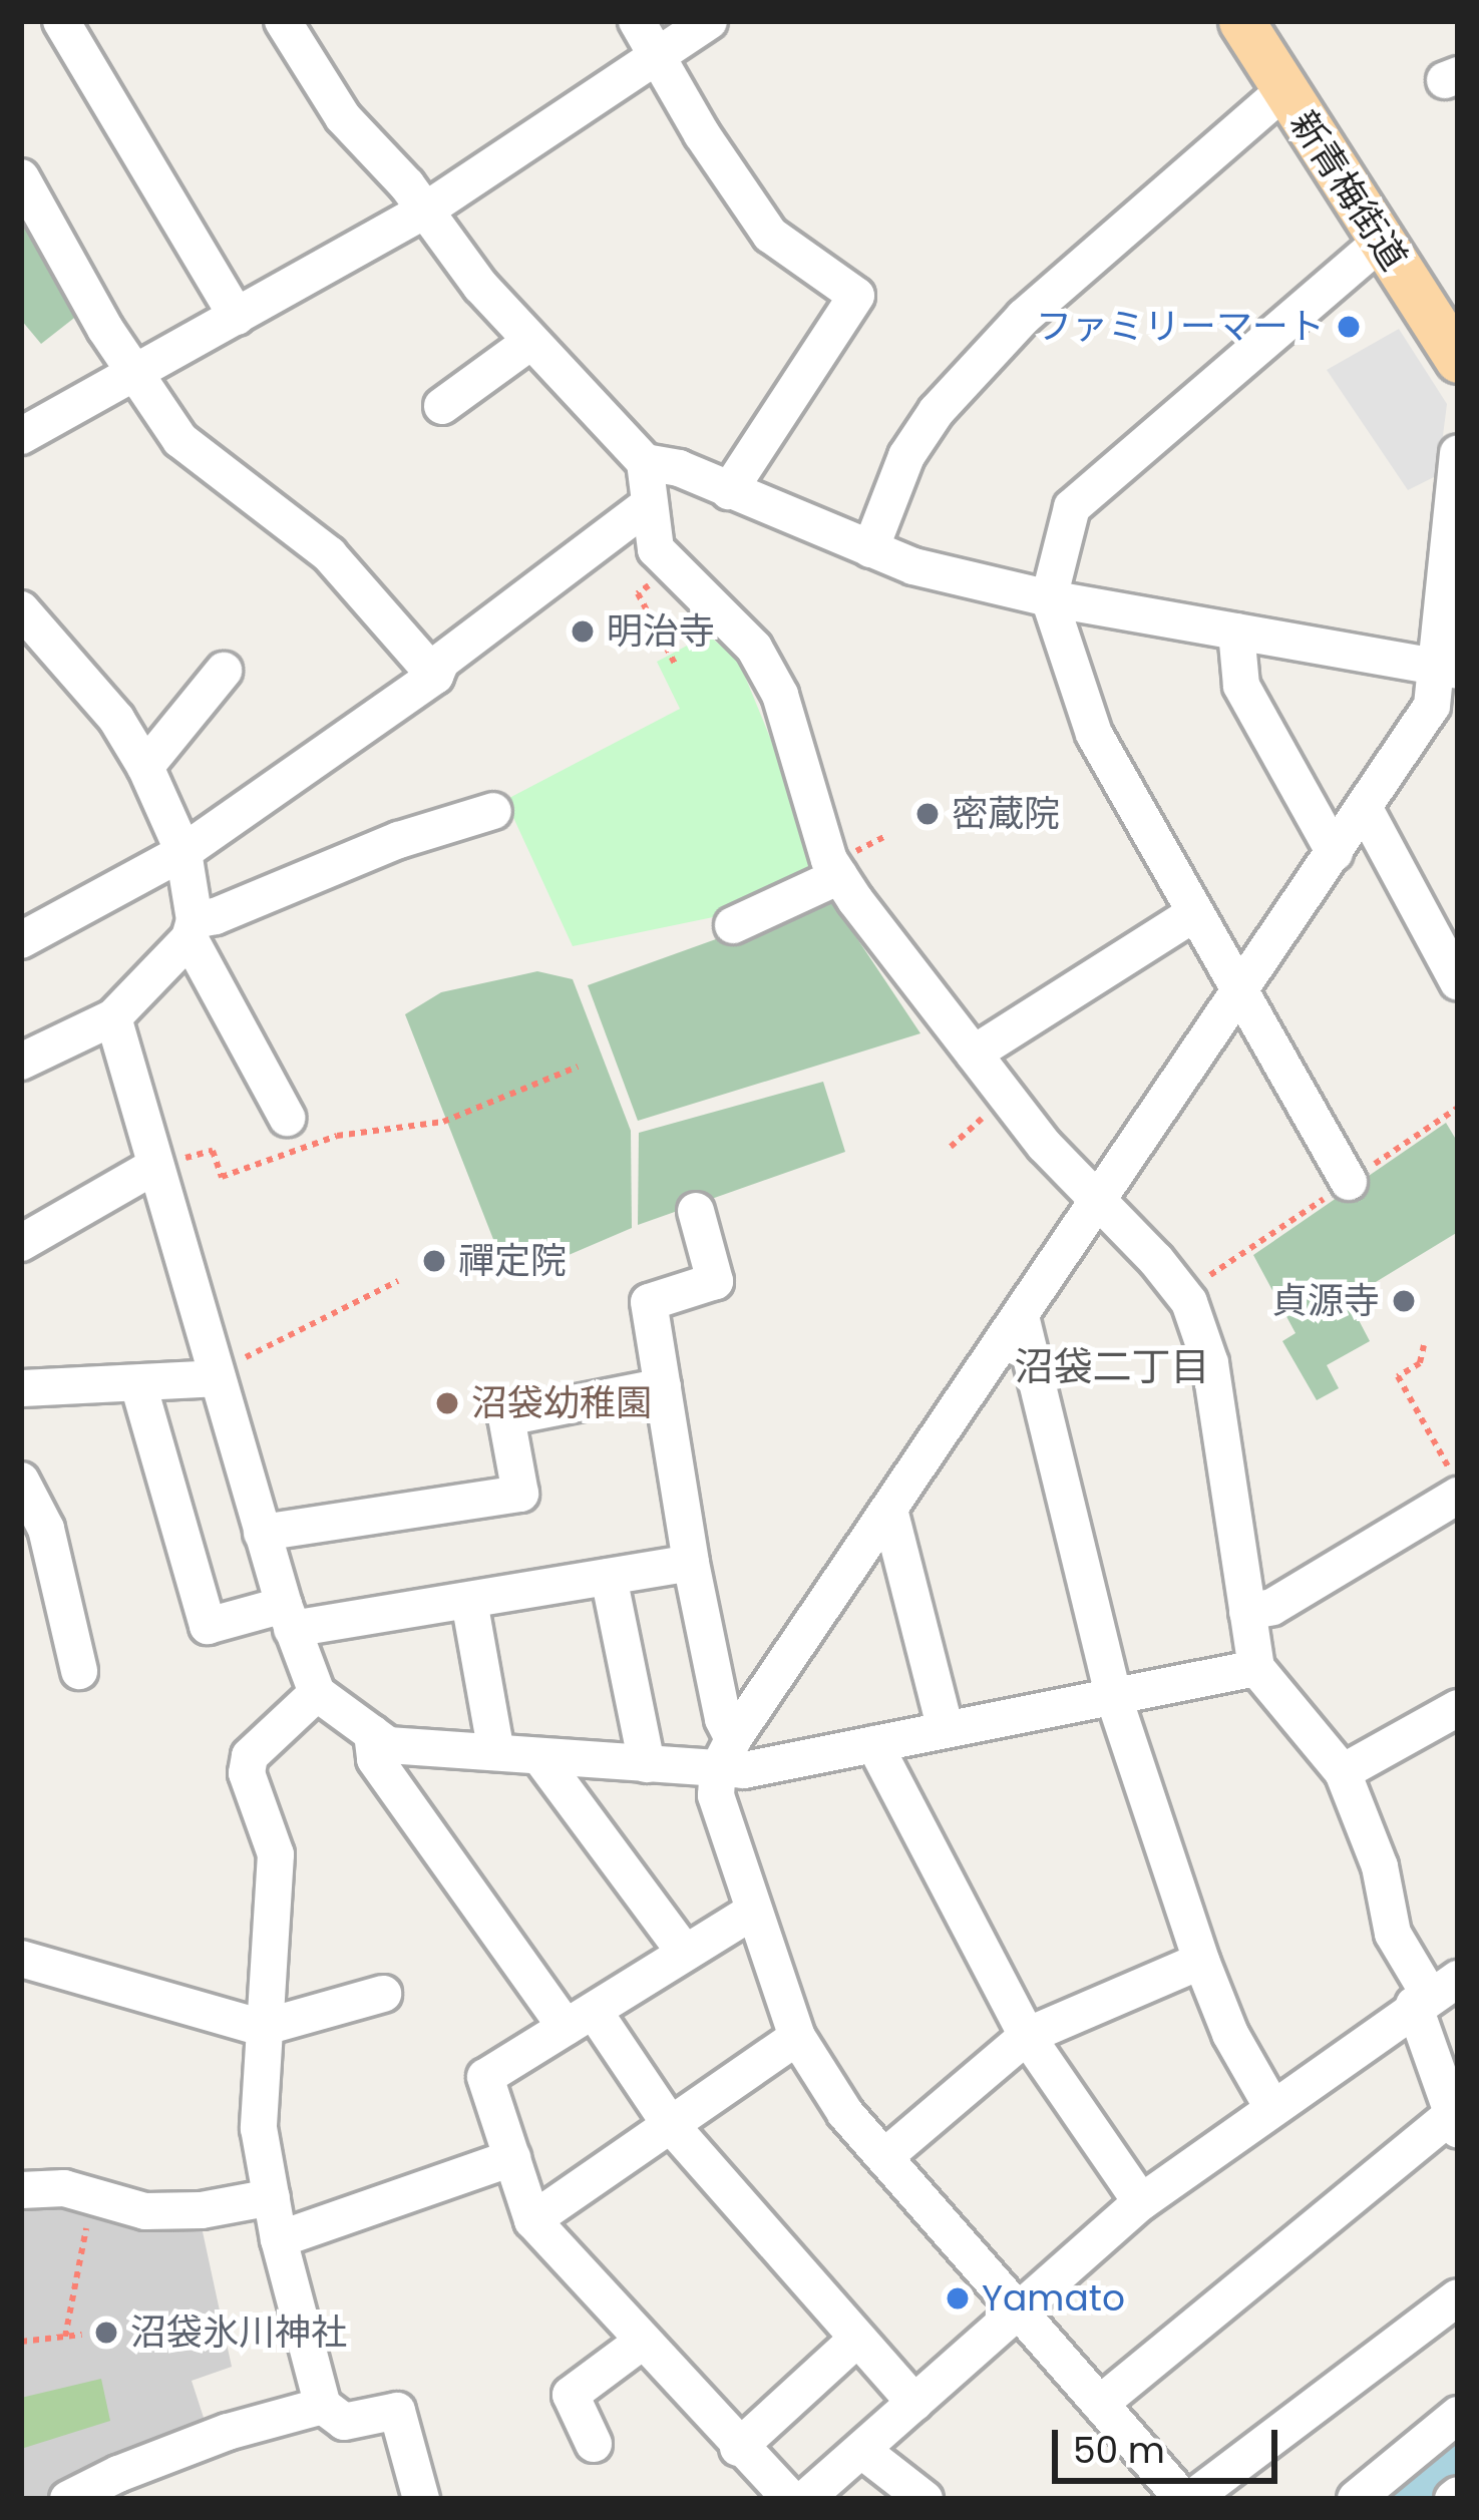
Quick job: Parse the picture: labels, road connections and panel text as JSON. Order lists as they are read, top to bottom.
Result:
{
  "streets": {
    "main road": ["新青梅街道"]
  },
  "districts": ["沼袋二丁目"],
  "places": [
    "ファミリーマート",
    "明治寺",
    "密蔵院",
    "禪定院",
    "貞源寺",
    "沼袋幼稚園",
    "Yamato",
    "沼袋氷川神社"
  ],
  "scale_bar": "50 m"
}
